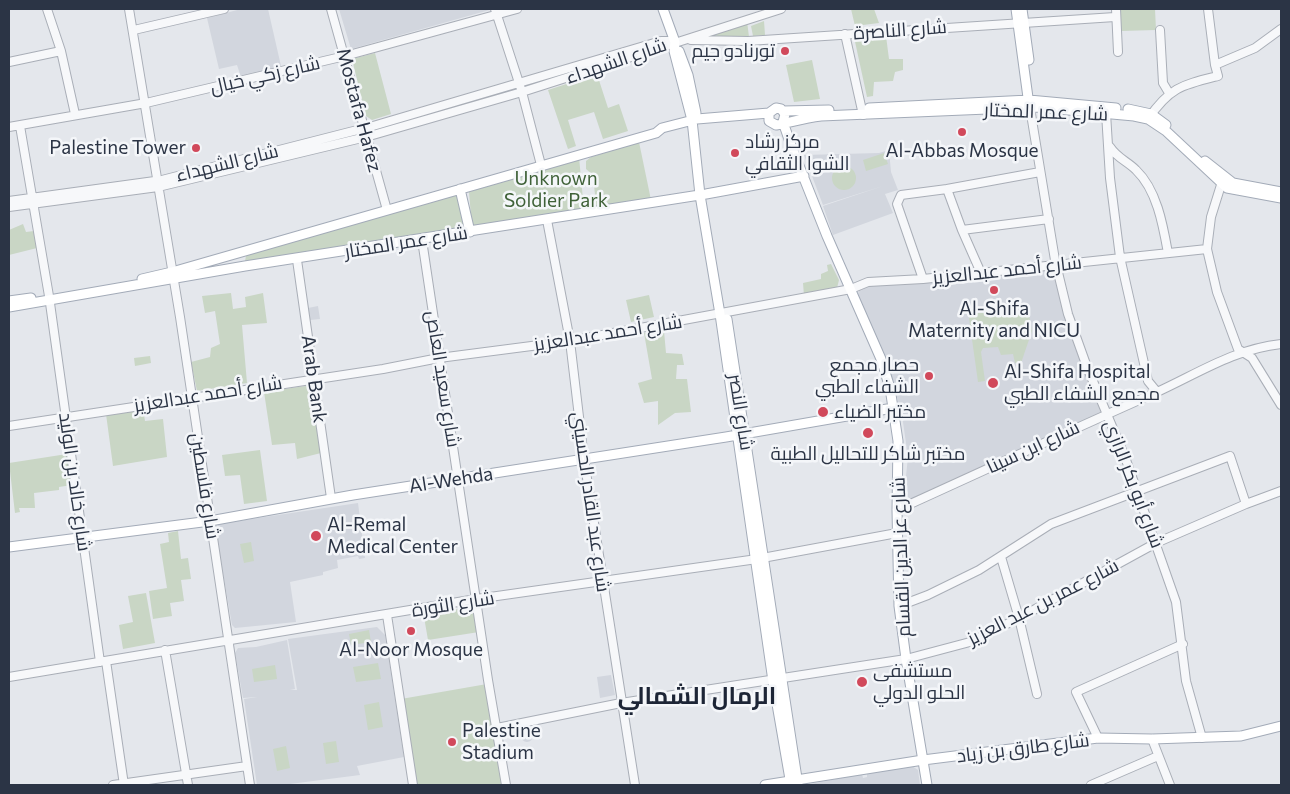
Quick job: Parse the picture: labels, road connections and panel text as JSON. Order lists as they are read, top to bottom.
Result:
{
  "streets": {
    "main road": [
      "شارع عمر المختار",
      "شارع النصر",
      "Al-Wehda",
      "شارع عز الدين القسام",
      "شارع طارق بن زياد"
    ],
    "street": [
      "شارع الناصرة",
      "شارع الشهداء",
      "شارع زكي خيال",
      "Mostafa Hafez",
      "شارع أحمد عبدالعزيز",
      "Arab Bank",
      "شارع سعيد العاص",
      "شارع ابن سينا",
      "شارع خالد بن الوليد",
      "شارع أبو بكر الرازي",
      "شارع فلسطين",
      "شارع عبد القادر الحسيني",
      "شارع عمر بن عبد العزيز",
      "شارع الثورة"
    ]
  },
  "crossings": [
    ["شارع الناصرة", "شارع الشهداء"],
    ["شارع الشهداء", "Mostafa Hafez"],
    ["شارع الشهداء", "شارع النصر"],
    ["شارع الشهداء", "شارع خالد بن الوليد"],
    ["شارع الشهداء", "شارع فلسطين"],
    ["شارع زكي خيال", "Mostafa Hafez"],
    ["شارع زكي خيال", "شارع خالد بن الوليد"],
    ["شارع زكي خيال", "شارع فلسطين"],
    ["Mostafa Hafez", "شارع عمر المختار"],
    ["شارع عمر المختار", "Arab Bank"],
    ["شارع عمر المختار", "شارع سعيد العاص"],
    ["شارع عمر المختار", "شارع النصر"],
    ["شارع عمر المختار", "شارع خالد بن الوليد"],
    ["شارع عمر المختار", "شارع أبو بكر الرازي"],
    ["شارع عمر المختار", "شارع فلسطين"],
    ["شارع عمر المختار", "شارع عبد القادر الحسيني"],
    ["شارع عمر المختار", "شارع عز الدين القسام"],
    ["شارع أحمد عبدالعزيز", "Arab Bank"],
    ["شارع أحمد عبدالعزيز", "شارع سعيد العاص"],
    ["شارع أحمد عبدالعزيز", "شارع النصر"],
    ["شارع أحمد عبدالعزيز", "شارع خالد بن الوليد"],
    ["شارع أحمد عبدالعزيز", "شارع أبو بكر الرازي"],
    ["شارع أحمد عبدالعزيز", "شارع فلسطين"],
    ["شارع أحمد عبدالعزيز", "شارع عبد القادر الحسيني"],
    ["شارع أحمد عبدالعزيز", "شارع عز الدين القسام"],
    ["Arab Bank", "Al-Wehda"],
    ["شارع سعيد العاص", "Al-Wehda"],
    ["شارع سعيد العاص", "شارع عمر بن عبد العزيز"],
    ["شارع سعيد العاص", "شارع الثورة"],
    ["شارع النصر", "Al-Wehda"],
    ["شارع النصر", "شارع عمر بن عبد العزيز"],
    ["شارع النصر", "شارع الثورة"],
    ["شارع النصر", "شارع طارق بن زياد"],
    ["شارع ابن سينا", "شارع أبو بكر الرازي"],
    ["شارع ابن سينا", "شارع عز الدين القسام"],
    ["Al-Wehda", "شارع خالد بن الوليد"],
    ["Al-Wehda", "شارع فلسطين"],
    ["Al-Wehda", "شارع عبد القادر الحسيني"],
    ["Al-Wehda", "شارع عز الدين القسام"],
    ["شارع خالد بن الوليد", "شارع الثورة"],
    ["شارع أبو بكر الرازي", "شارع عمر بن عبد العزيز"],
    ["شارع أبو بكر الرازي", "شارع طارق بن زياد"],
    ["شارع فلسطين", "شارع الثورة"],
    ["شارع عبد القادر الحسيني", "شارع عمر بن عبد العزيز"],
    ["شارع عبد القادر الحسيني", "شارع الثورة"],
    ["شارع عز الدين القسام", "شارع عمر بن عبد العزيز"],
    ["شارع عز الدين القسام", "شارع الثورة"],
    ["شارع عز الدين القسام", "شارع طارق بن زياد"]
  ],
  "districts": ["الرمال الشمالي"],
  "parks": ["Unknown Soldier Park"],
  "places": [
    "تورنادو جيم",
    "Al-Abbas Mosque",
    "Palestine Tower",
    "مركز رشاد الشوا الثقافي",
    "Al-Shifa Maternity and NICU",
    "حصار مجمع الشفاء الطبي",
    "Al-Shifa Hospital مجمع الشفاء الطبي",
    "مختبر الضياء",
    "مختبر شاكر للتحاليل الطبية",
    "Al-Remal Medical Center",
    "Al-Noor Mosque",
    "مستشفى الحلو الدولي",
    "Palestine Stadium"
  ]
}
